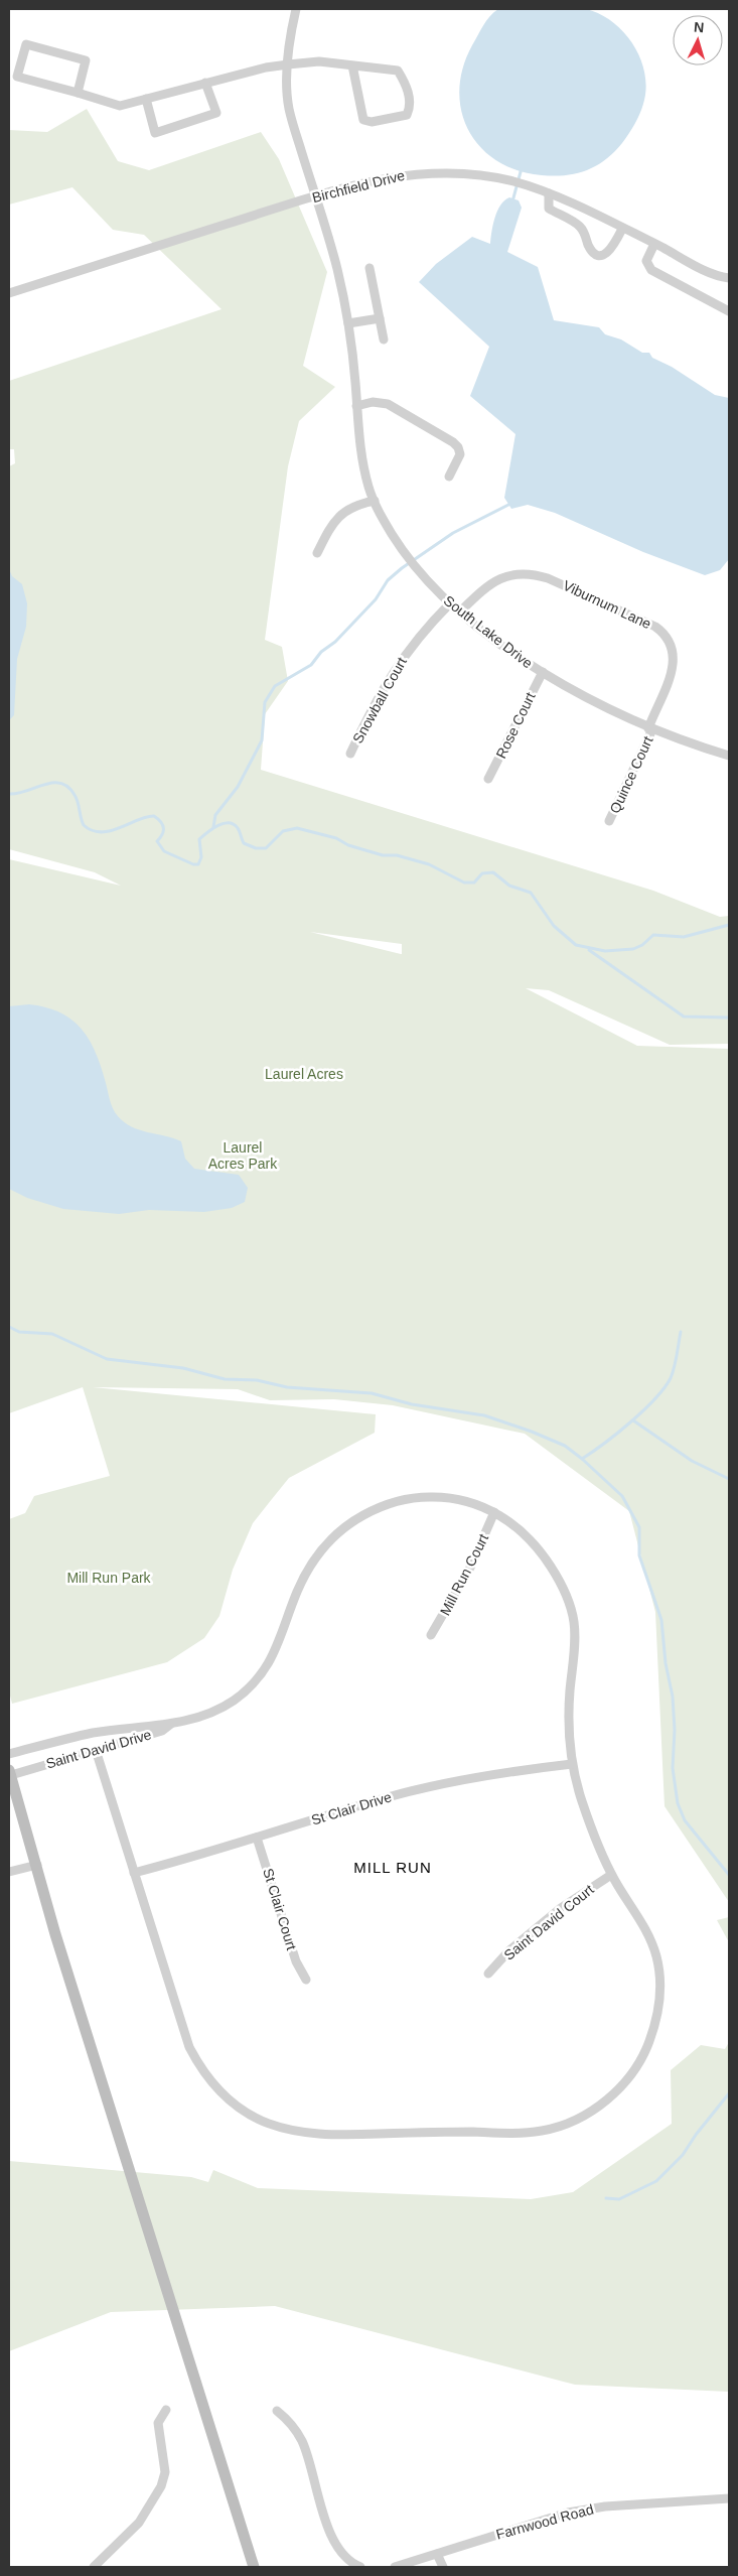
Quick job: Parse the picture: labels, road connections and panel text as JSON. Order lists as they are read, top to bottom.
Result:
{
  "streets": {
    "street": [
      "Birchfield Drive",
      "Viburnum Lane",
      "South Lake Drive",
      "Snowball Court",
      "Rose Court",
      "Quince Court",
      "Mill Run Court",
      "Saint David Drive",
      "St Clair Drive",
      "St Clair Court",
      "Saint David Court",
      "Farnwood Road"
    ]
  },
  "crossings": [
    ["Birchfield Drive", "South Lake Drive"],
    ["Viburnum Lane", "South Lake Drive"],
    ["Viburnum Lane", "Quince Court"],
    ["South Lake Drive", "Snowball Court"],
    ["South Lake Drive", "Rose Court"],
    ["South Lake Drive", "Quince Court"],
    ["St Clair Drive", "St Clair Court"]
  ],
  "districts": ["MILL RUN"],
  "parks": ["Laurel Acres", "Laurel Acres Park", "Mill Run Park"],
  "north": "top"
}
